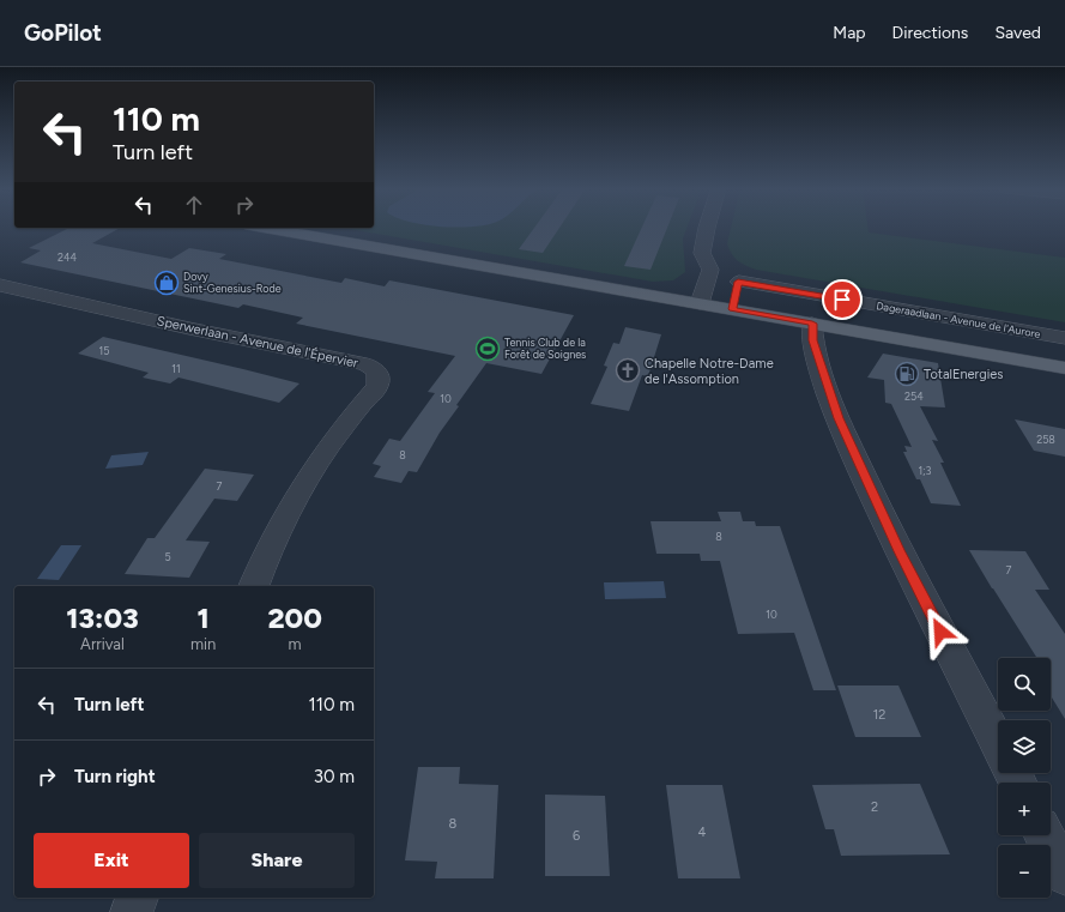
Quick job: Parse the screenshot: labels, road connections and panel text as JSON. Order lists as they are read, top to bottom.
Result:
{
  "streets": {
    "street": ["Dageraadlaan - Avenue de l'Aurore", "Sperwerlaan - Avenue de l'Épervier"]
  },
  "places": {
    "shop": ["Dovy Sint-Genesius-Rode"],
    "sports": ["Tennis Club de la Forêt de Soignes"],
    "church": ["Chapelle Notre-Dame de l'Assomption"],
    "fuel station": ["TotalEnergies"]
  },
  "house_numbers": [
    "244",
    "15",
    "11",
    "254",
    "10",
    "258",
    "8",
    "1;3",
    "7",
    "8",
    "5",
    "7",
    "10",
    "12",
    "2",
    "8",
    "4",
    "6"
  ],
  "page": {
    "header": "GoPilot",
    "nav": ["Map", "Directions", "Saved"],
    "turn": ["110 m", "Turn left"],
    "eta": [
      "13:03",
      "Arrival",
      "1",
      "min",
      "200",
      "m"
    ],
    "map_buttons": ["+", "−"],
    "list": [
      {
        "name": "Turn left",
        "value": "110 m"
      },
      {
        "name": "Turn right",
        "value": "30 m"
      }
    ],
    "buttons": ["Exit", "Share"]
  }
}
